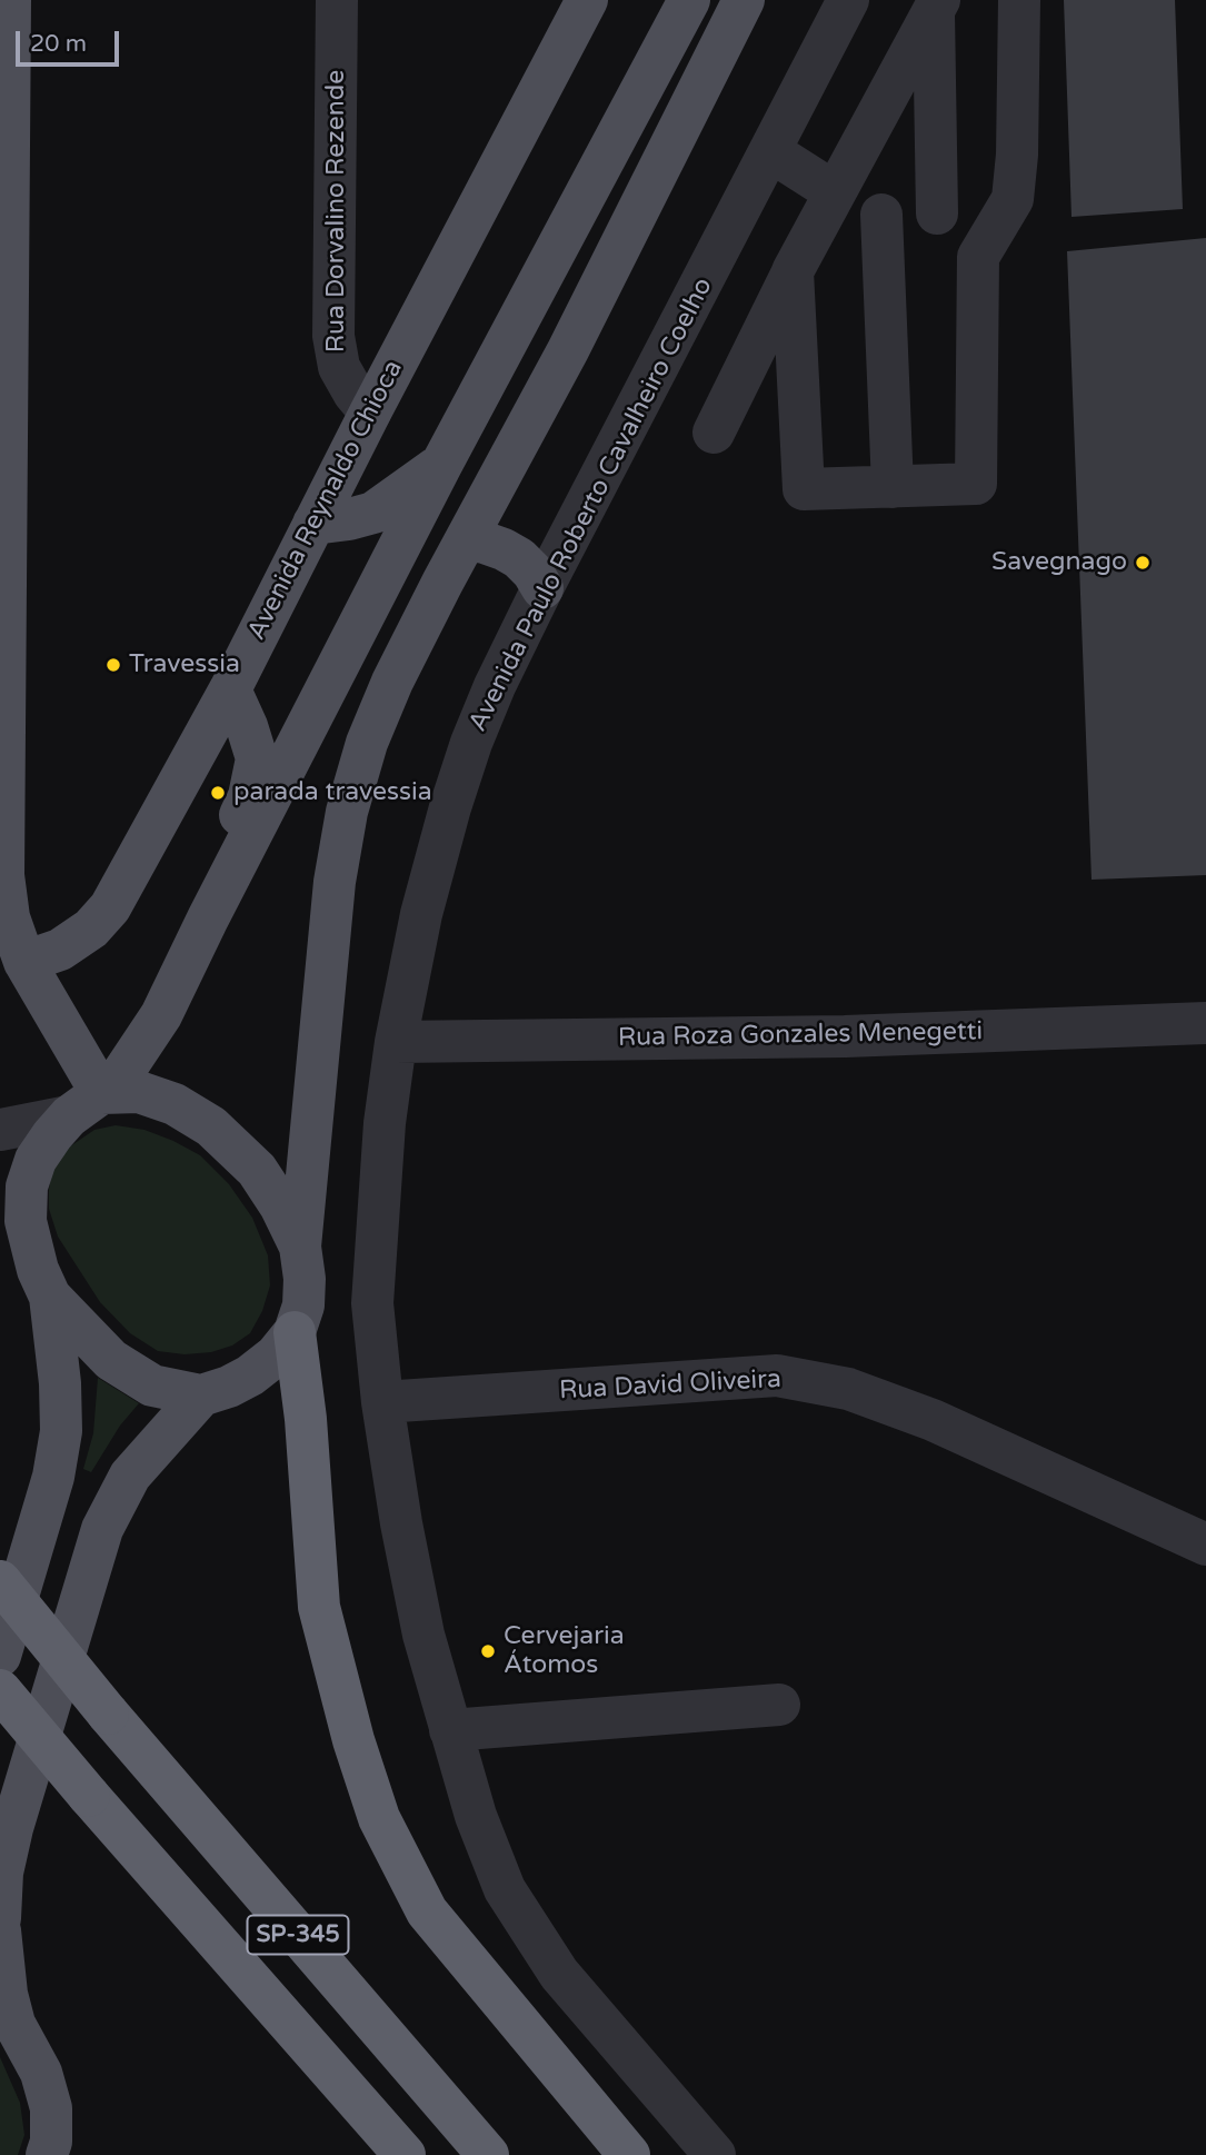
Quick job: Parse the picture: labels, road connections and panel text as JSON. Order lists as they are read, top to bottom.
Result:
{
  "streets": {
    "highway": ["SP-345"],
    "main road": ["Avenida Reynaldo Chioca"],
    "street": [
      "Rua Dorvalino Rezende",
      "Avenida Paulo Roberto Cavalheiro Coelho",
      "Rua Roza Gonzales Menegetti",
      "Rua David Oliveira"
    ]
  },
  "crossings": [
    ["Rua Dorvalino Rezende", "Avenida Reynaldo Chioca"],
    ["Avenida Paulo Roberto Cavalheiro Coelho", "Rua Roza Gonzales Menegetti"],
    ["Avenida Paulo Roberto Cavalheiro Coelho", "Rua David Oliveira"]
  ],
  "places": [
    "Savegnago",
    "Travessia",
    "parada travessia",
    "Cervejaria Átomos"
  ],
  "scale_bar": "20 m"
}
